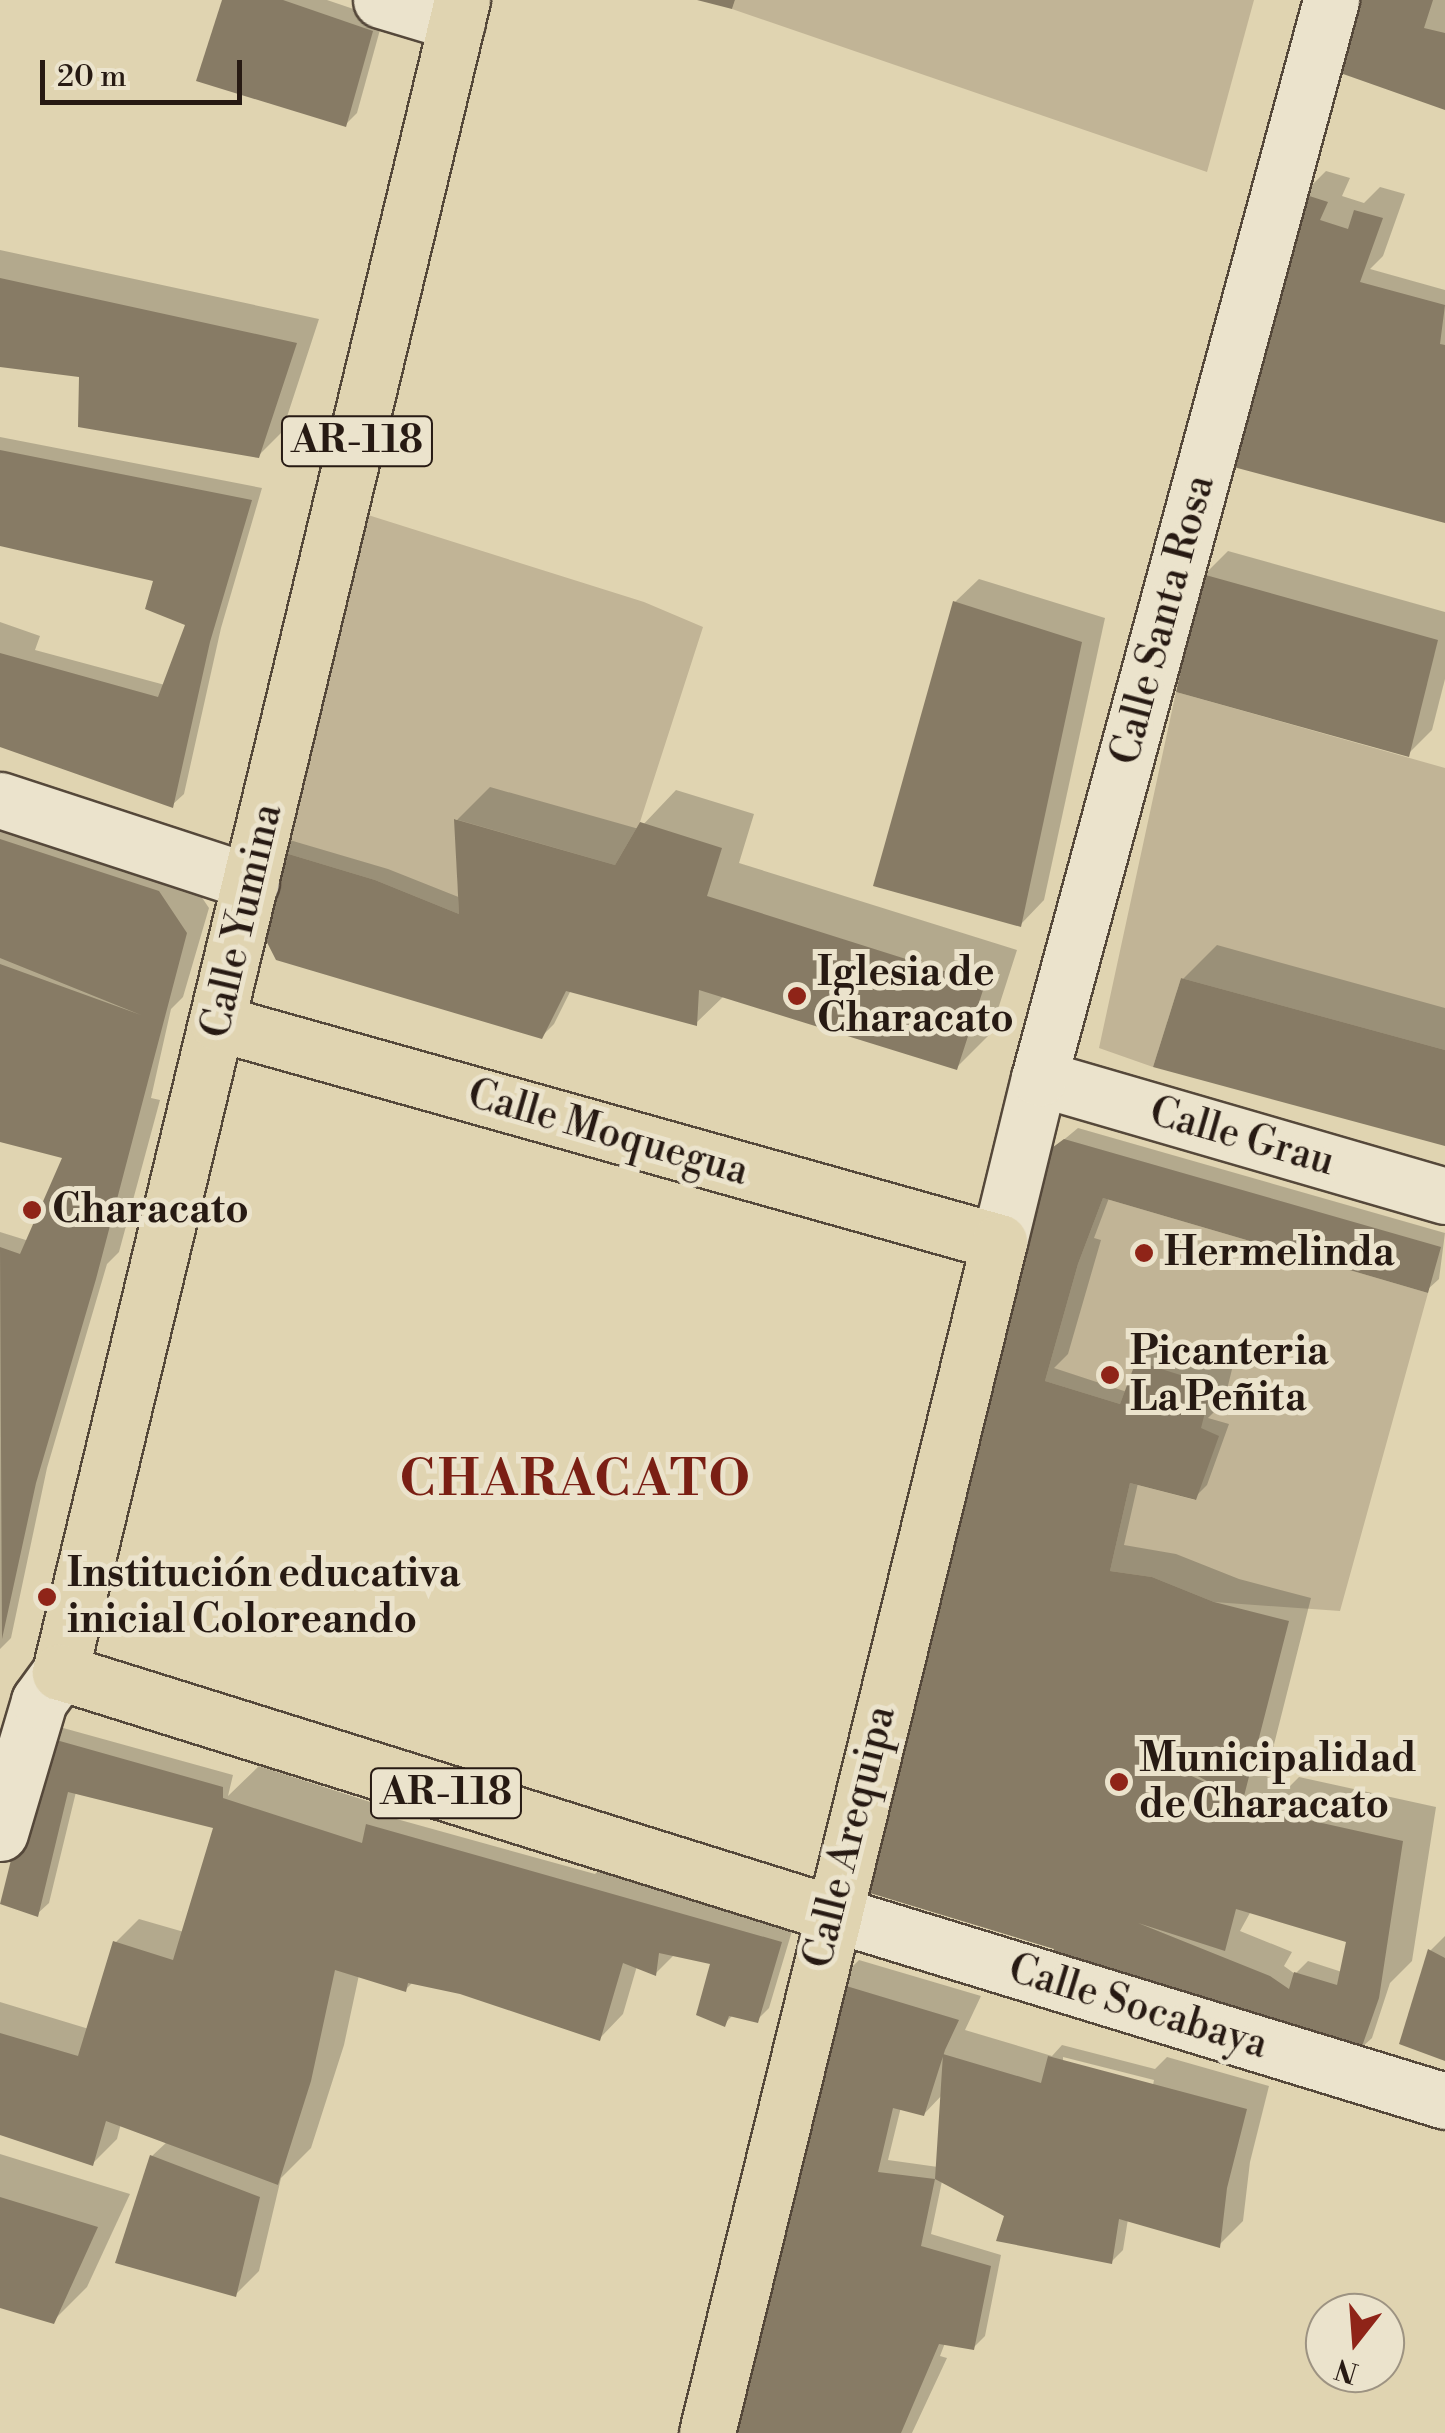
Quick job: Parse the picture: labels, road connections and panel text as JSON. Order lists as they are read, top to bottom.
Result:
{
  "streets": {
    "main road": [
      "AR-118",
      "Calle Yumina",
      "Calle Moquegua",
      "Calle Arequipa"
    ],
    "street": ["Calle Santa Rosa", "Calle Grau", "Calle Socabaya"]
  },
  "crossings": [
    ["AR-118", "Calle Yumina"],
    ["AR-118", "Calle Arequipa"],
    ["AR-118", "Calle Socabaya"],
    ["Calle Santa Rosa", "Calle Moquegua"],
    ["Calle Santa Rosa", "Calle Grau"],
    ["Calle Santa Rosa", "Calle Arequipa"],
    ["Calle Yumina", "Calle Moquegua"],
    ["Calle Moquegua", "Calle Arequipa"],
    ["Calle Arequipa", "Calle Socabaya"]
  ],
  "districts": ["CHARACATO"],
  "places": [
    "Iglesia de Characato",
    "Characato",
    "Hermelinda",
    "Picanteria La Peñita",
    "Institución educativa inicial Coloreando",
    "Municipalidad de Characato"
  ],
  "scale_bar": "20 m",
  "north": "bottom"
}
